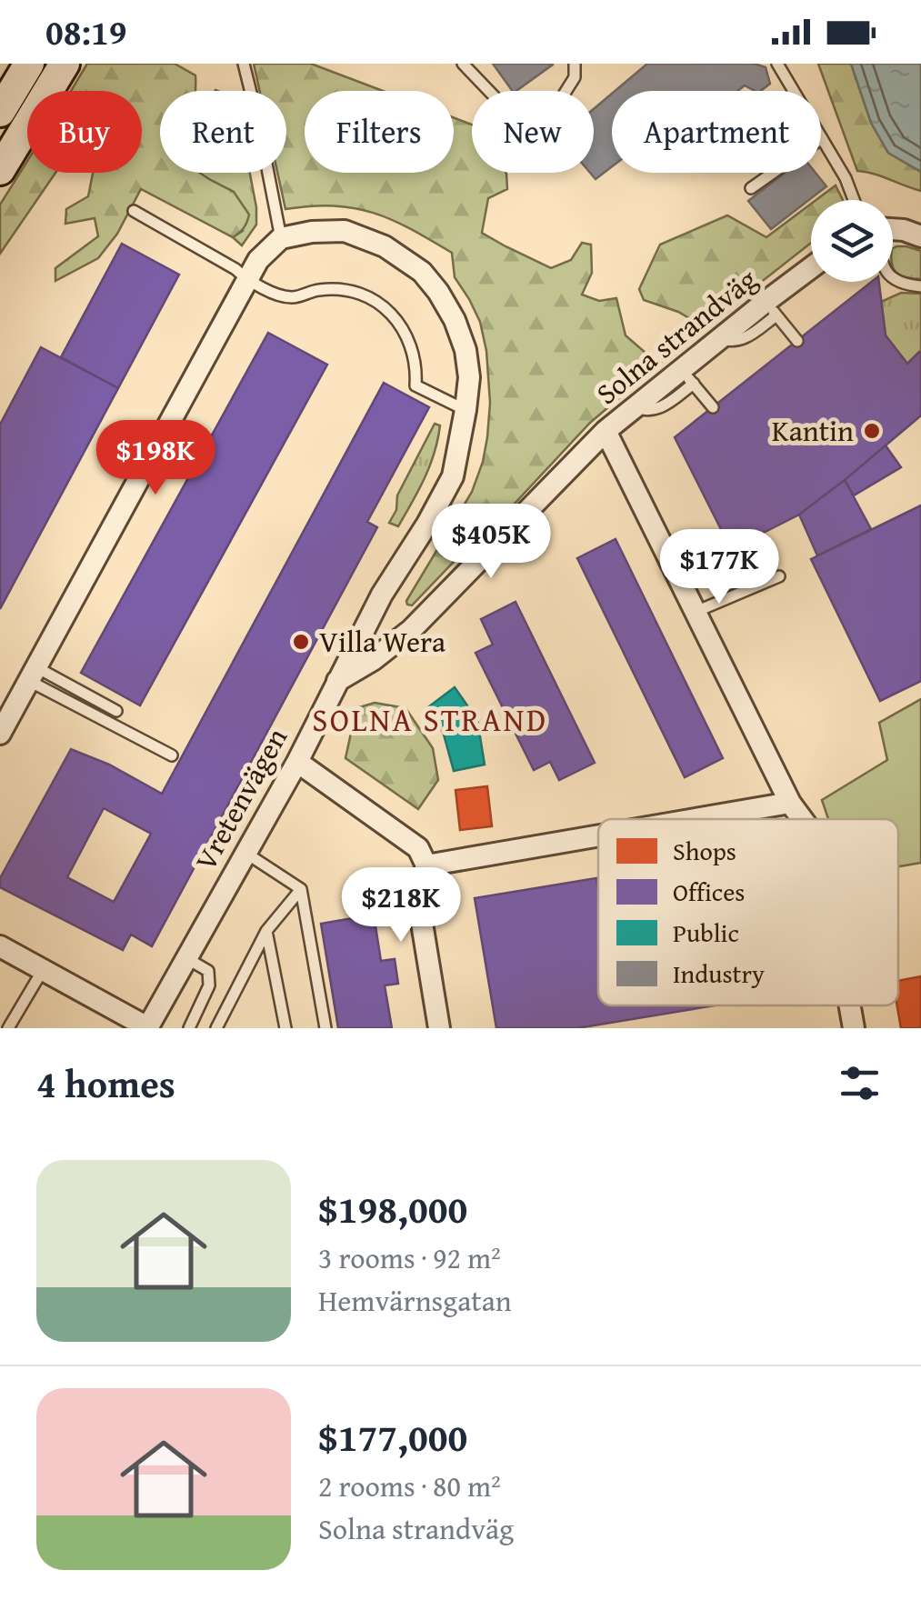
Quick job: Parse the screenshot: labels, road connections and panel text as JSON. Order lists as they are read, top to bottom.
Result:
{
  "streets": {
    "street": ["Solna strandväg", "Vretenvägen"]
  },
  "districts": ["SOLNA STRAND"],
  "places": ["Kantin", "Villa Wera"],
  "legend": [
    "Shops",
    "Offices",
    "Public",
    "Industry"
  ],
  "page": {
    "status": "08:19",
    "chip": [
      "Buy",
      "Rent",
      "Filters",
      "New",
      "Apartment"
    ],
    "price": [
      "$198K",
      "$405K",
      "$177K",
      "$218K"
    ],
    "heading": "4 homes",
    "list": [
      {
        "name": "$198,000",
        "note": "3 rooms · 92 m² · Hemvärnsgatan"
      },
      {
        "name": "$177,000",
        "note": "2 rooms · 80 m² · Solna strandväg"
      }
    ]
  }
}
